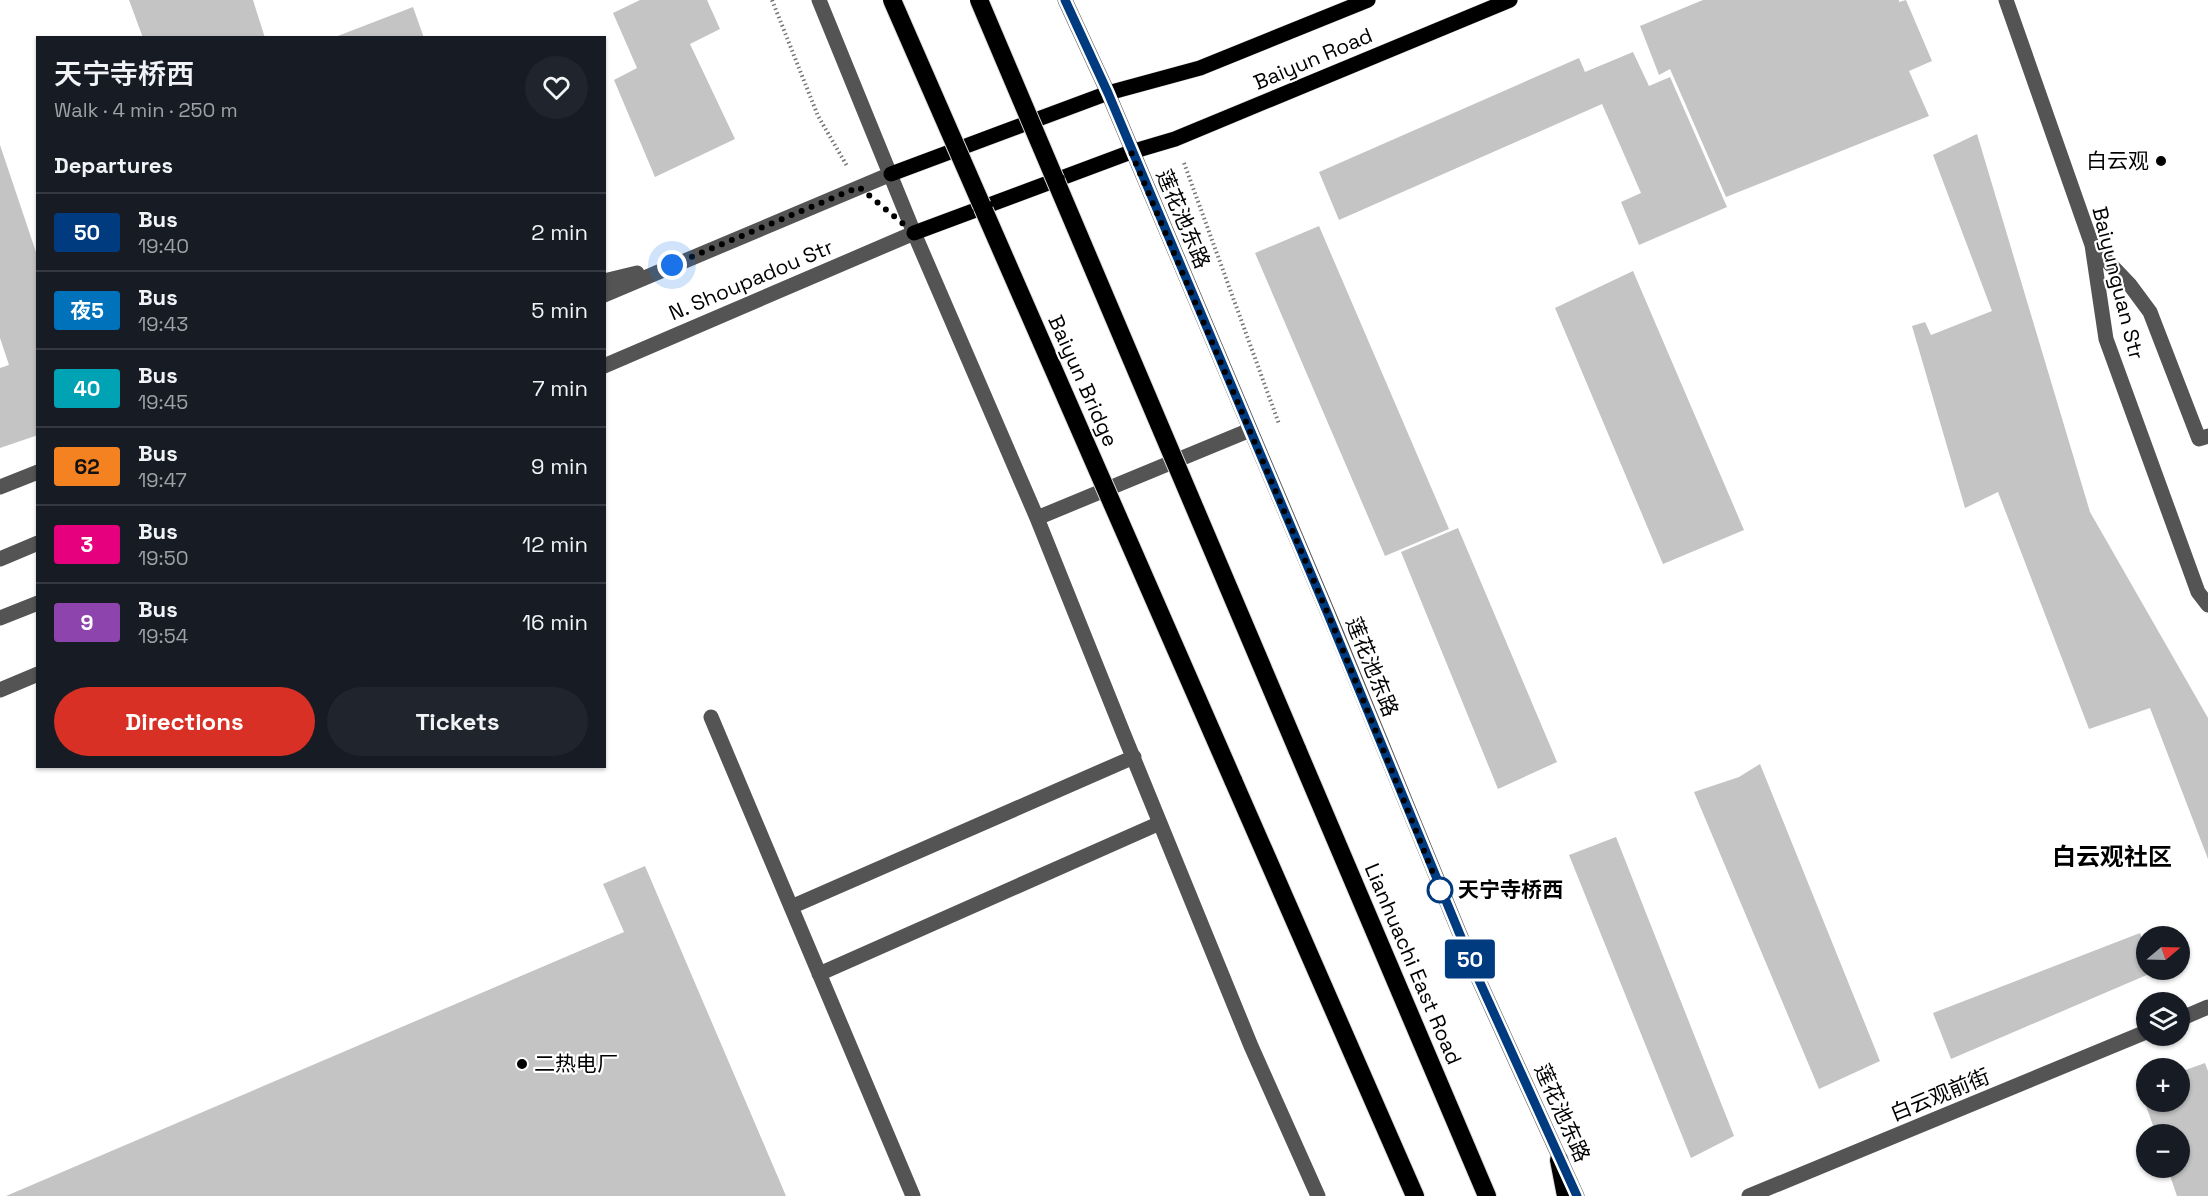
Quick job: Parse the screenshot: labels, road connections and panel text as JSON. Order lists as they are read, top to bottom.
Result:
{
  "streets": {
    "highway": ["Baiyun Bridge", "Lianhuachi East Road"],
    "main road": ["Baiyun Road"],
    "street": [
      "莲花池东路",
      "N. Shoupadou Str",
      "Baiyunguan Str",
      "白云观前街"
    ]
  },
  "crossings": [
    ["Baiyun Road", "莲花池东路"],
    ["Baiyun Road", "N. Shoupadou Str"]
  ],
  "districts": ["白云观社区"],
  "places": ["白云观", "天宁寺桥西", "二热电厂"],
  "lines": ["bus line 50"],
  "north": "right",
  "page": {
    "on_map": "50",
    "heading": [
      ["天宁寺桥西", "Walk · 4 min · 250 m"],
      "Departures"
    ],
    "list": [
      {
        "mark": "50",
        "name": "Bus",
        "note": "19:40",
        "value": "2 min"
      },
      {
        "mark": "夜5",
        "name": "Bus",
        "note": "19:43",
        "value": "5 min"
      },
      {
        "mark": "40",
        "name": "Bus",
        "note": "19:45",
        "value": "7 min"
      },
      {
        "mark": "62",
        "name": "Bus",
        "note": "19:47",
        "value": "9 min"
      },
      {
        "mark": "3",
        "name": "Bus",
        "note": "19:50",
        "value": "12 min"
      },
      {
        "mark": "9",
        "name": "Bus",
        "note": "19:54",
        "value": "16 min"
      }
    ],
    "buttons": ["Directions", "Tickets"],
    "map_buttons": ["+", "−"]
  }
}
